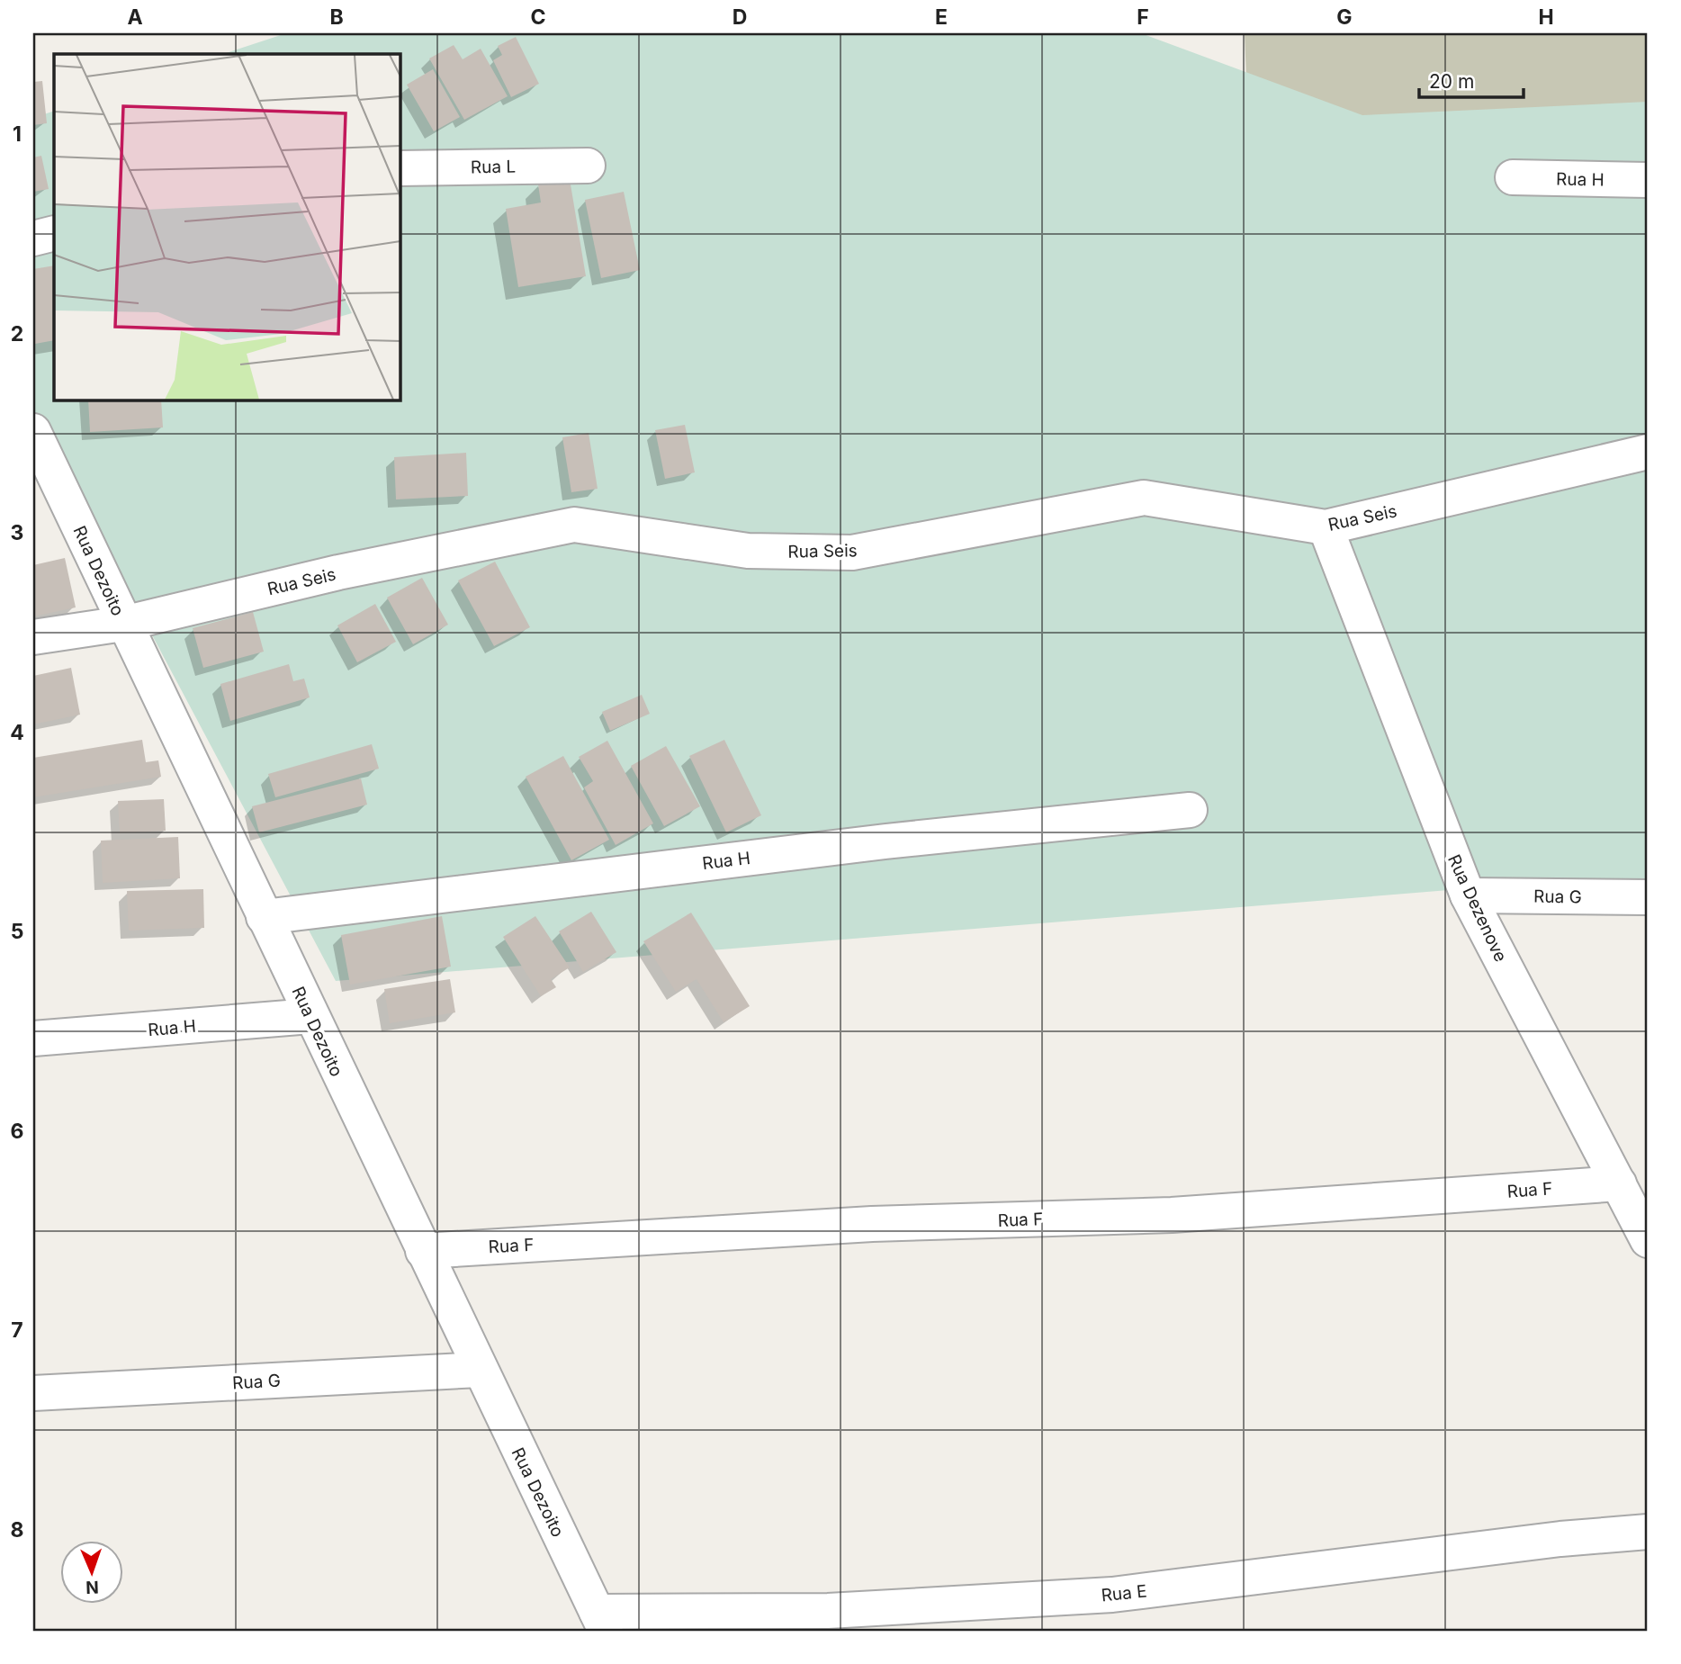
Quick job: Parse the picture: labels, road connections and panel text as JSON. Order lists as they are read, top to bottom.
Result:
{
  "streets": {
    "street": [
      "Rua L",
      "Rua H",
      "Rua Seis",
      "Rua Dezoito",
      "Rua G",
      "Rua Dezenove",
      "Rua F",
      "Rua E"
    ]
  },
  "crossings": [
    ["Rua H", "Rua Dezoito"],
    ["Rua Seis", "Rua Dezoito"],
    ["Rua Seis", "Rua Dezenove"],
    ["Rua Dezoito", "Rua G"],
    ["Rua Dezoito", "Rua F"],
    ["Rua Dezoito", "Rua E"],
    ["Rua G", "Rua Dezenove"],
    ["Rua Dezenove", "Rua F"]
  ],
  "scale_bar": "20 m",
  "north": "bottom",
  "grid": {
    "columns": [
      "A",
      "B",
      "C",
      "D",
      "E",
      "F",
      "G",
      "H"
    ],
    "rows": [
      "1",
      "2",
      "3",
      "4",
      "5",
      "6",
      "7",
      "8"
    ]
  }
}
